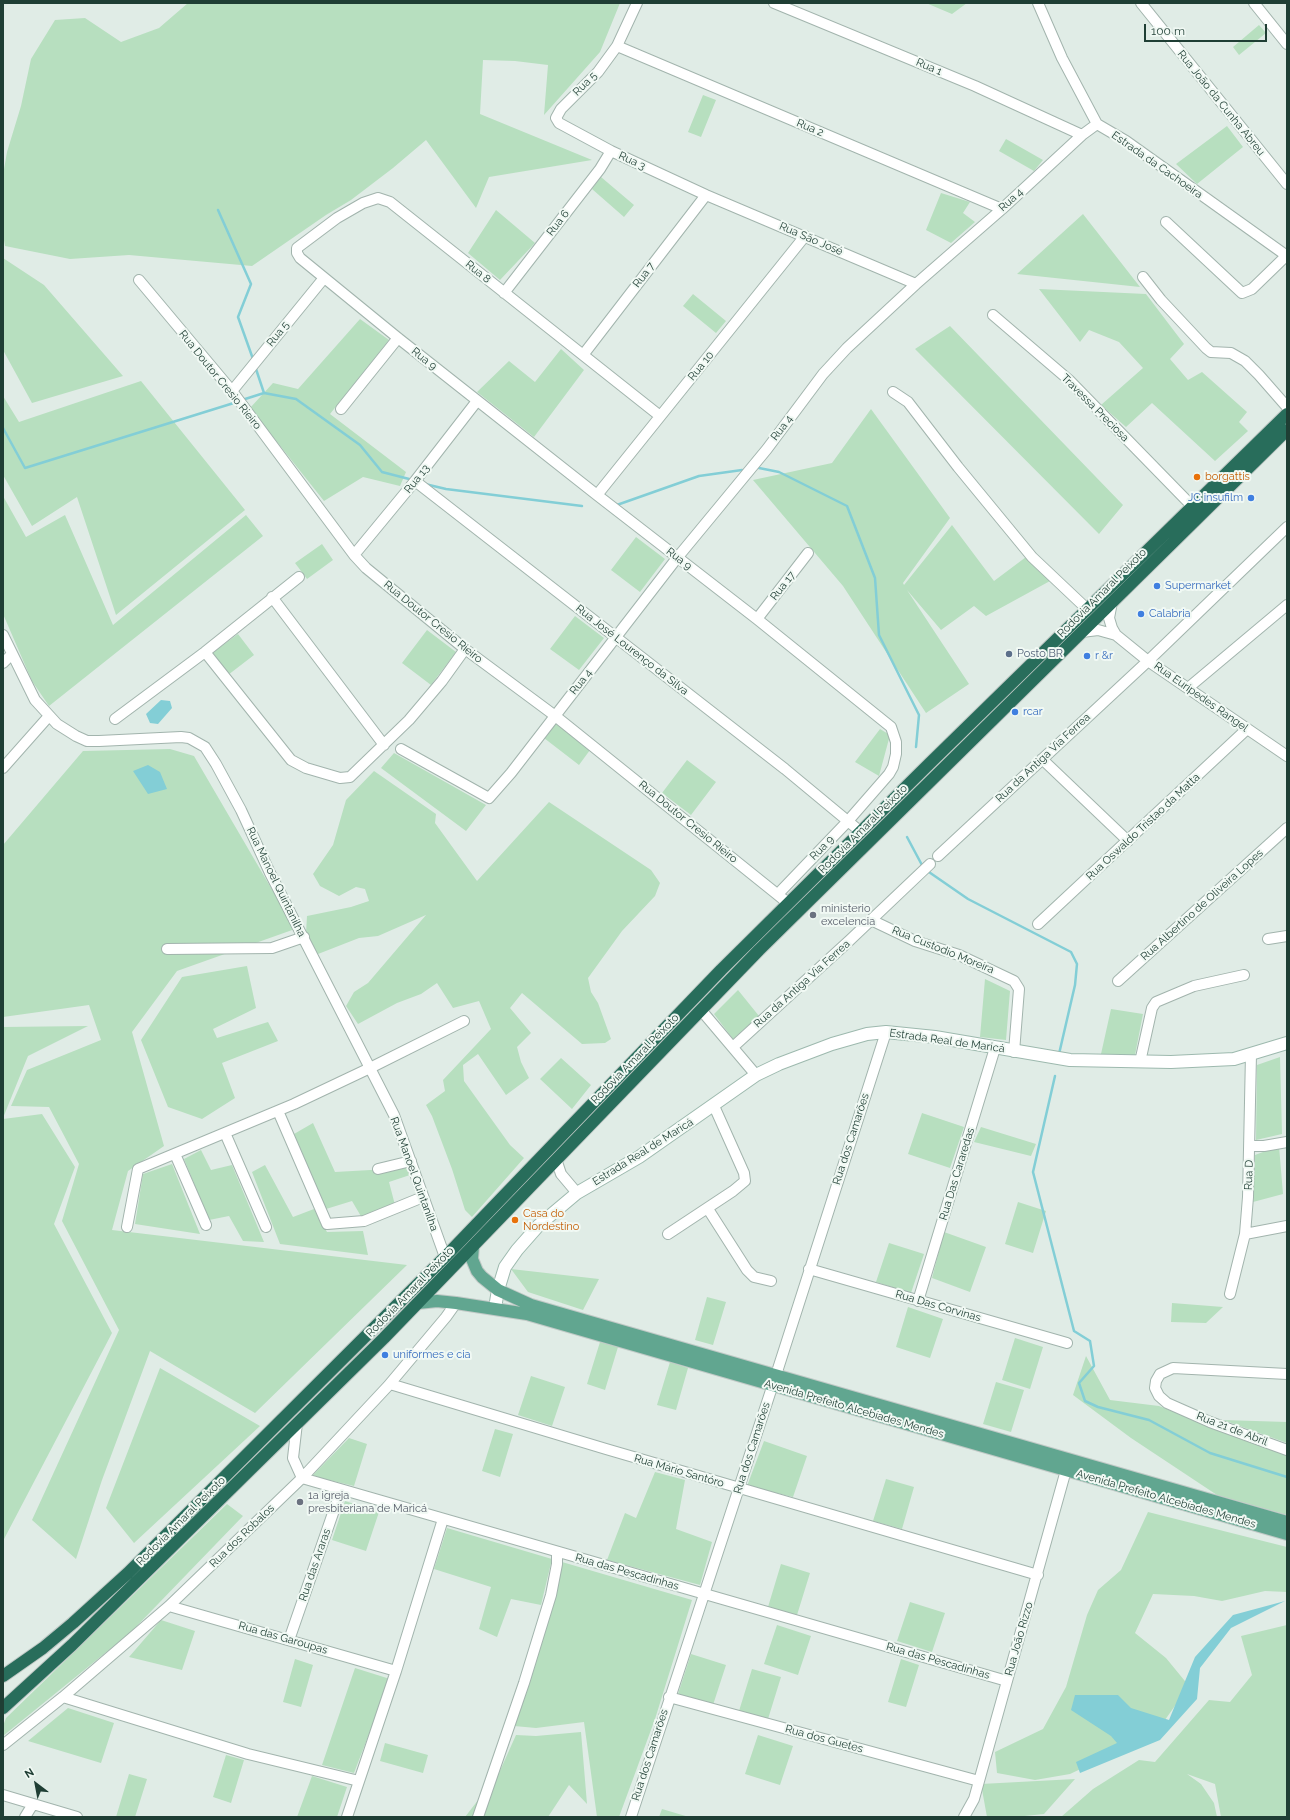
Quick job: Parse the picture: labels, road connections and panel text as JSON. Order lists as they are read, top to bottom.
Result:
{
  "streets": {
    "highway": ["Rodovia Amaral Peixoto"],
    "main road": ["Estrada Real de Maricá", "Avenida Prefeito Alcebíades Mendes"],
    "street": [
      "Rua 1",
      "Rua 5",
      "Rua João da Cunha Abreu",
      "Rua 2",
      "Rua 3",
      "Estrada da Cachoeira",
      "Rua 4",
      "Rua 6",
      "Rua São José",
      "Rua 8",
      "Rua 7",
      "Rua 9",
      "Rua 10",
      "Rua Doutor Cresio Rieiro",
      "Travessa Preciosa",
      "Rua 13",
      "Rua 17",
      "Rua José Lourenço da Silva",
      "Rua Euripedes Rangel",
      "Rua da Antiga Via Ferrea",
      "Rua Oswaldo Tristao da Matta",
      "Rua Manoel Quintanilha",
      "Rua Albertino de Oliveira Lopes",
      "Rua Custodio Moreira",
      "Rua dos Camarões",
      "Rua Das Cararedas",
      "Rua D",
      "Rua Das Corvinas",
      "Rua 21 de Abril",
      "Rua Mário Santóro",
      "Rua dos Robalos",
      "Rua das Araras",
      "Rua das Pescadinhas",
      "Rua das Garoupas",
      "Rua João Rizzo",
      "Rua dos Guetes"
    ]
  },
  "crossings": [
    ["Rua 1", "Rua 4"],
    ["Rua 5", "Rua 2"],
    ["Rua 5", "Rua 3"],
    ["Rua 5", "Rua 9"],
    ["Rua 5", "Rua Doutor Cresio Rieiro"],
    ["Rua 2", "Rua 4"],
    ["Rua 3", "Rua 6"],
    ["Rua 3", "Rua São José"],
    ["Rua 3", "Rua 7"],
    ["Estrada da Cachoeira", "Rua 4"],
    ["Rua 4", "Rua São José"],
    ["Rua 4", "Rua 9"],
    ["Rua 4", "Rua Doutor Cresio Rieiro"],
    ["Rua 4", "Rua José Lourenço da Silva"],
    ["Rua 6", "Rua 8"],
    ["Rua São José", "Rua 7"],
    ["Rua São José", "Rua 10"],
    ["Rua 8", "Rua 7"],
    ["Rua 8", "Rua 9"],
    ["Rua 8", "Rua 10"],
    ["Rua 9", "Rua 10"],
    ["Rua 9", "Rua Doutor Cresio Rieiro"],
    ["Rua 9", "Rua 13"],
    ["Rua 9", "Rua 17"],
    ["Rua 9", "Rua José Lourenço da Silva"],
    ["Rua Doutor Cresio Rieiro", "Rua 13"],
    ["Rua Doutor Cresio Rieiro", "Rodovia Amaral Peixoto"],
    ["Travessa Preciosa", "Rodovia Amaral Peixoto"],
    ["Rua 13", "Rua José Lourenço da Silva"],
    ["Rodovia Amaral Peixoto", "Rua José Lourenço da Silva"],
    ["Rodovia Amaral Peixoto", "Rua Euripedes Rangel"],
    ["Rodovia Amaral Peixoto", "Rua Manoel Quintanilha"],
    ["Rodovia Amaral Peixoto", "Avenida Prefeito Alcebíades Mendes"],
    ["Rua Euripedes Rangel", "Rua da Antiga Via Ferrea"],
    ["Rua Euripedes Rangel", "Rua Oswaldo Tristao da Matta"],
    ["Rua da Antiga Via Ferrea", "Rua Custodio Moreira"],
    ["Rua Custodio Moreira", "Estrada Real de Maricá"],
    ["Estrada Real de Maricá", "Rua dos Camarões"],
    ["Estrada Real de Maricá", "Rua Das Cararedas"],
    ["Estrada Real de Maricá", "Rua D"],
    ["Estrada Real de Maricá", "Avenida Prefeito Alcebíades Mendes"],
    ["Rua dos Camarões", "Rua Das Corvinas"],
    ["Rua dos Camarões", "Avenida Prefeito Alcebíades Mendes"],
    ["Rua dos Camarões", "Rua Mário Santóro"],
    ["Rua dos Camarões", "Rua das Pescadinhas"],
    ["Rua dos Camarões", "Rua dos Guetes"],
    ["Rua Das Cararedas", "Rua Das Corvinas"],
    ["Avenida Prefeito Alcebíades Mendes", "Rua dos Robalos"],
    ["Avenida Prefeito Alcebíades Mendes", "Rua João Rizzo"],
    ["Rua Mário Santóro", "Rua dos Robalos"],
    ["Rua Mário Santóro", "Rua João Rizzo"],
    ["Rua dos Robalos", "Rua das Pescadinhas"],
    ["Rua dos Robalos", "Rua das Garoupas"],
    ["Rua das Araras", "Rua das Pescadinhas"],
    ["Rua das Araras", "Rua das Garoupas"],
    ["Rua das Pescadinhas", "Rua João Rizzo"],
    ["Rua João Rizzo", "Rua dos Guetes"]
  ],
  "places": [
    "borgattis",
    "JC insufilm",
    "Supermarket",
    "Calabria",
    "Posto BR",
    "r &r",
    "rcar",
    "ministerio excelencia",
    "Casa do Nordestino",
    "uniformes e cia",
    "1a igreja presbiteriana de Maricá"
  ],
  "scale_bar": "100 m",
  "north": "top left"
}
